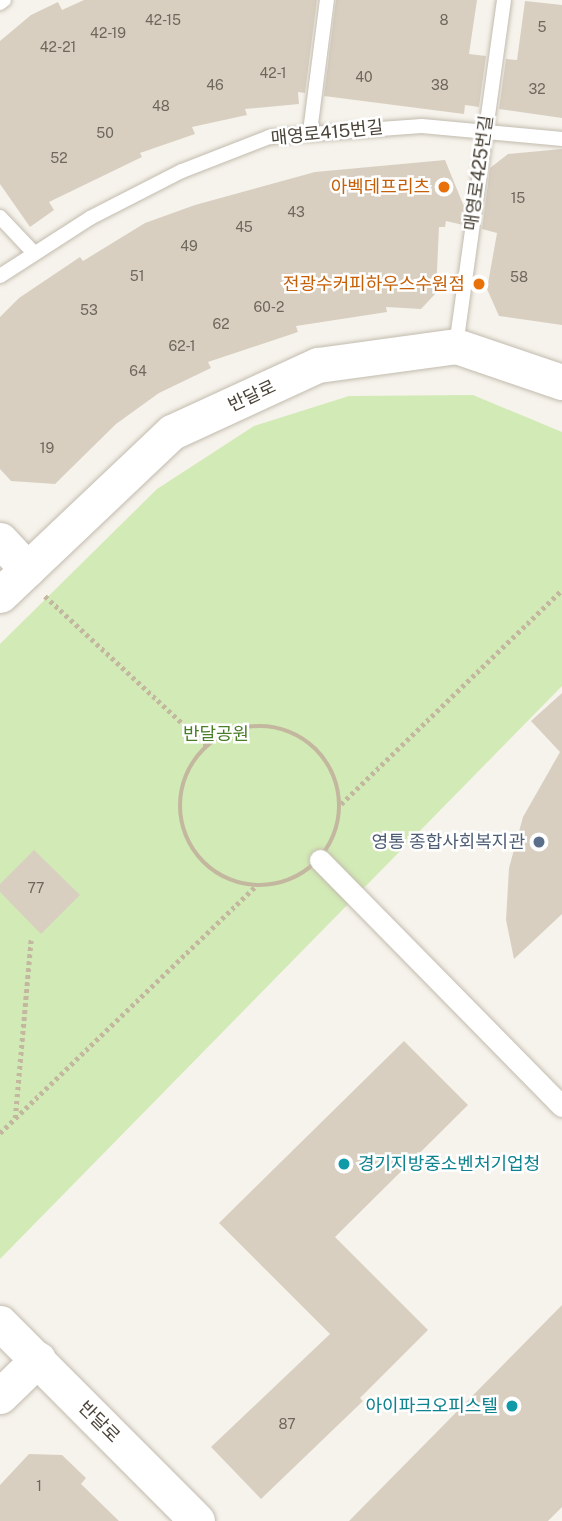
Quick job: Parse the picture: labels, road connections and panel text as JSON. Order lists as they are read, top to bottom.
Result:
{
  "streets": {
    "street": ["반달로"],
    "lane": ["매영로415번길", "매영로425번길"]
  },
  "crossings": [
    ["매영로415번길", "매영로425번길"],
    ["매영로425번길", "반달로"]
  ],
  "parks": ["반달공원"],
  "places": [
    "아벡데프리츠",
    "전광수커피하우스수원점",
    "영통 종합사회복지관",
    "경기지방중소벤처기업청",
    "아이파크오피스텔"
  ],
  "house_numbers": [
    "42-15",
    "8",
    "5",
    "42-19",
    "42-21",
    "42-1",
    "40",
    "46",
    "38",
    "32",
    "48",
    "50",
    "52",
    "15",
    "43",
    "45",
    "49",
    "51",
    "58",
    "60-2",
    "53",
    "62",
    "62-1",
    "64",
    "19",
    "77",
    "87",
    "1"
  ]
}
